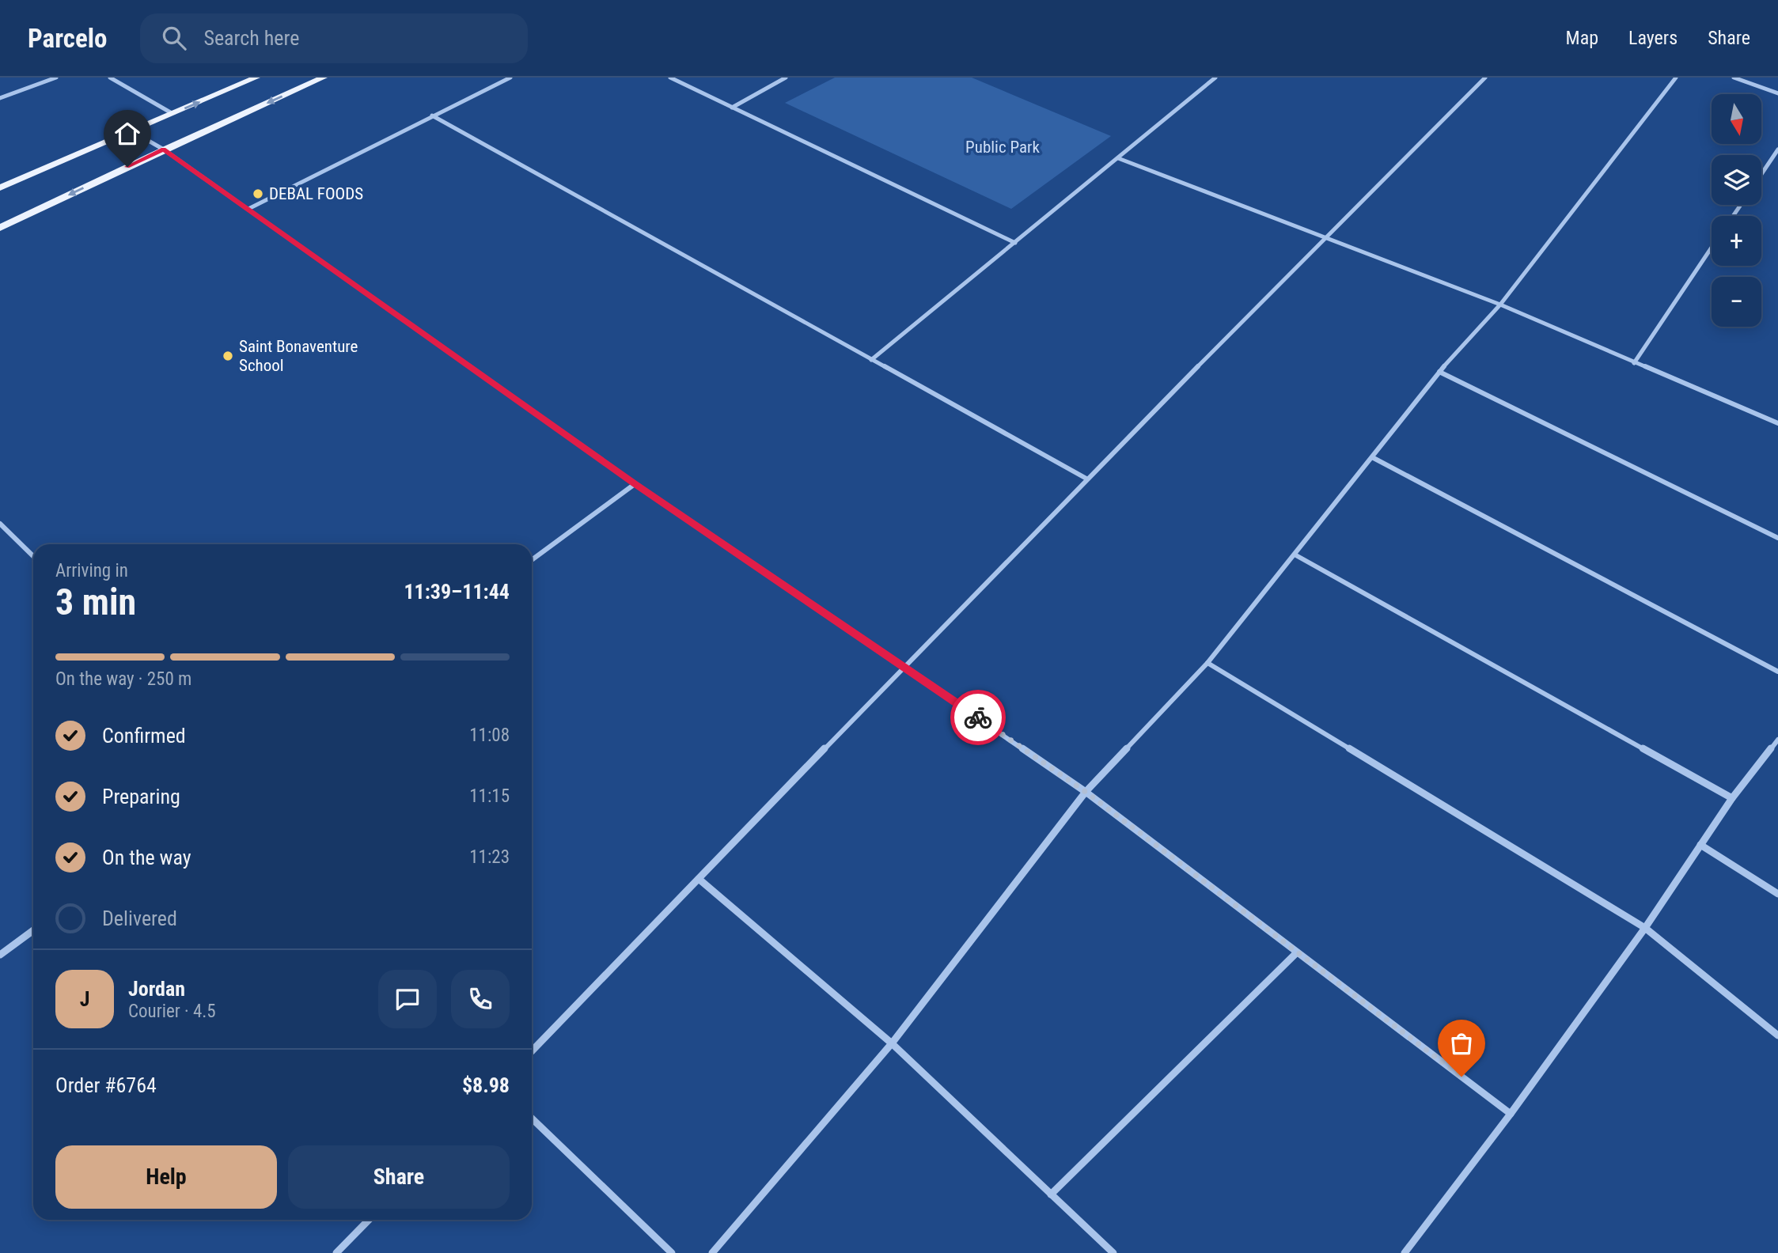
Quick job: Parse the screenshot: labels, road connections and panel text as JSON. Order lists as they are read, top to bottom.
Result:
{
  "parks": ["Public Park"],
  "places": ["DEBAL FOODS", "Saint Bonaventure School"],
  "north": "bottom",
  "page": {
    "header": "Parcelo",
    "search": "Search here",
    "nav": ["Map", "Layers", "Share"],
    "map_buttons": ["+", "−"],
    "heading": ["3 min", "Arriving in", "11:39–11:44"],
    "panel": [
      "Jordan",
      "Courier · 4.5",
      "Order #6764",
      "$8.98"
    ],
    "bar": "On the way · 250 m",
    "list": [
      ["Confirmed", "11:08"],
      ["Preparing", "11:15"],
      ["On the way", "11:23"],
      "Delivered"
    ],
    "round": "J",
    "buttons": ["Help", "Share"]
  }
}
